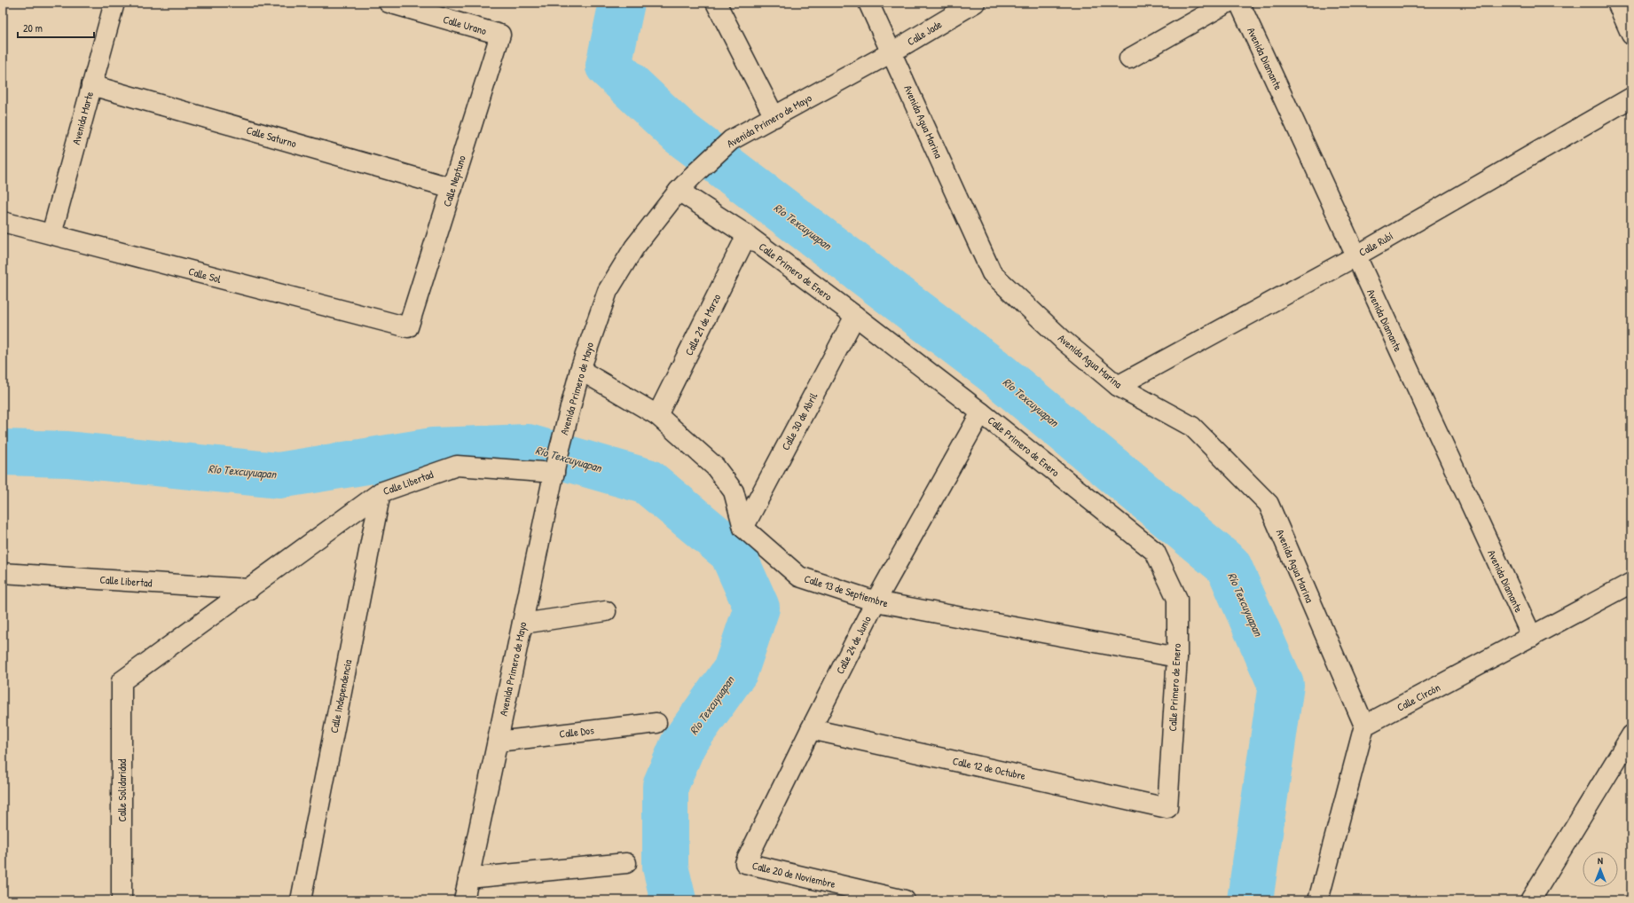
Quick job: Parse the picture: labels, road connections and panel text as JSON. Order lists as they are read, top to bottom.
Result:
{
  "streets": {
    "street": [
      "Calle Urano",
      "Calle Jade",
      "Avenida Diamante",
      "Avenida Marte",
      "Avenida Primero de Mayo",
      "Avenida Agua Marina",
      "Calle Saturno",
      "Calle Neptuno",
      "Calle Rubí",
      "Calle Primero de Enero",
      "Calle Sol",
      "Calle 21 de Marzo",
      "Calle 30 de Abril",
      "Calle Libertad",
      "Calle 13 de Septiembre",
      "Calle 24 de Junio",
      "Calle Independencia",
      "Calle Circón",
      "Calle Dos",
      "Calle 12 de Octubre",
      "Calle Solidaridad",
      "Calle 20 de Noviembre"
    ]
  },
  "crossings": [
    ["Calle Urano", "Calle Neptuno"],
    ["Calle Jade", "Avenida Primero de Mayo"],
    ["Calle Jade", "Avenida Agua Marina"],
    ["Avenida Diamante", "Calle Rubí"],
    ["Avenida Diamante", "Calle Circón"],
    ["Avenida Marte", "Calle Saturno"],
    ["Avenida Marte", "Calle Sol"],
    ["Avenida Primero de Mayo", "Avenida Agua Marina"],
    ["Avenida Primero de Mayo", "Calle Primero de Enero"],
    ["Avenida Primero de Mayo", "Calle Libertad"],
    ["Avenida Primero de Mayo", "Calle Dos"],
    ["Avenida Agua Marina", "Calle Rubí"],
    ["Avenida Agua Marina", "Calle Circón"],
    ["Calle Saturno", "Calle Neptuno"],
    ["Calle Neptuno", "Calle Sol"],
    ["Calle Primero de Enero", "Calle 21 de Marzo"],
    ["Calle Primero de Enero", "Calle 30 de Abril"],
    ["Calle Primero de Enero", "Calle 13 de Septiembre"],
    ["Calle Primero de Enero", "Calle 24 de Junio"],
    ["Calle Primero de Enero", "Calle 12 de Octubre"],
    ["Calle 30 de Abril", "Calle 13 de Septiembre"],
    ["Calle Libertad", "Calle Independencia"],
    ["Calle Libertad", "Calle Solidaridad"],
    ["Calle 13 de Septiembre", "Calle 24 de Junio"],
    ["Calle 24 de Junio", "Calle 12 de Octubre"],
    ["Calle 24 de Junio", "Calle 20 de Noviembre"]
  ],
  "water": ["Río Texcuyuapan"],
  "scale_bar": "20 m",
  "north": "top"
}
